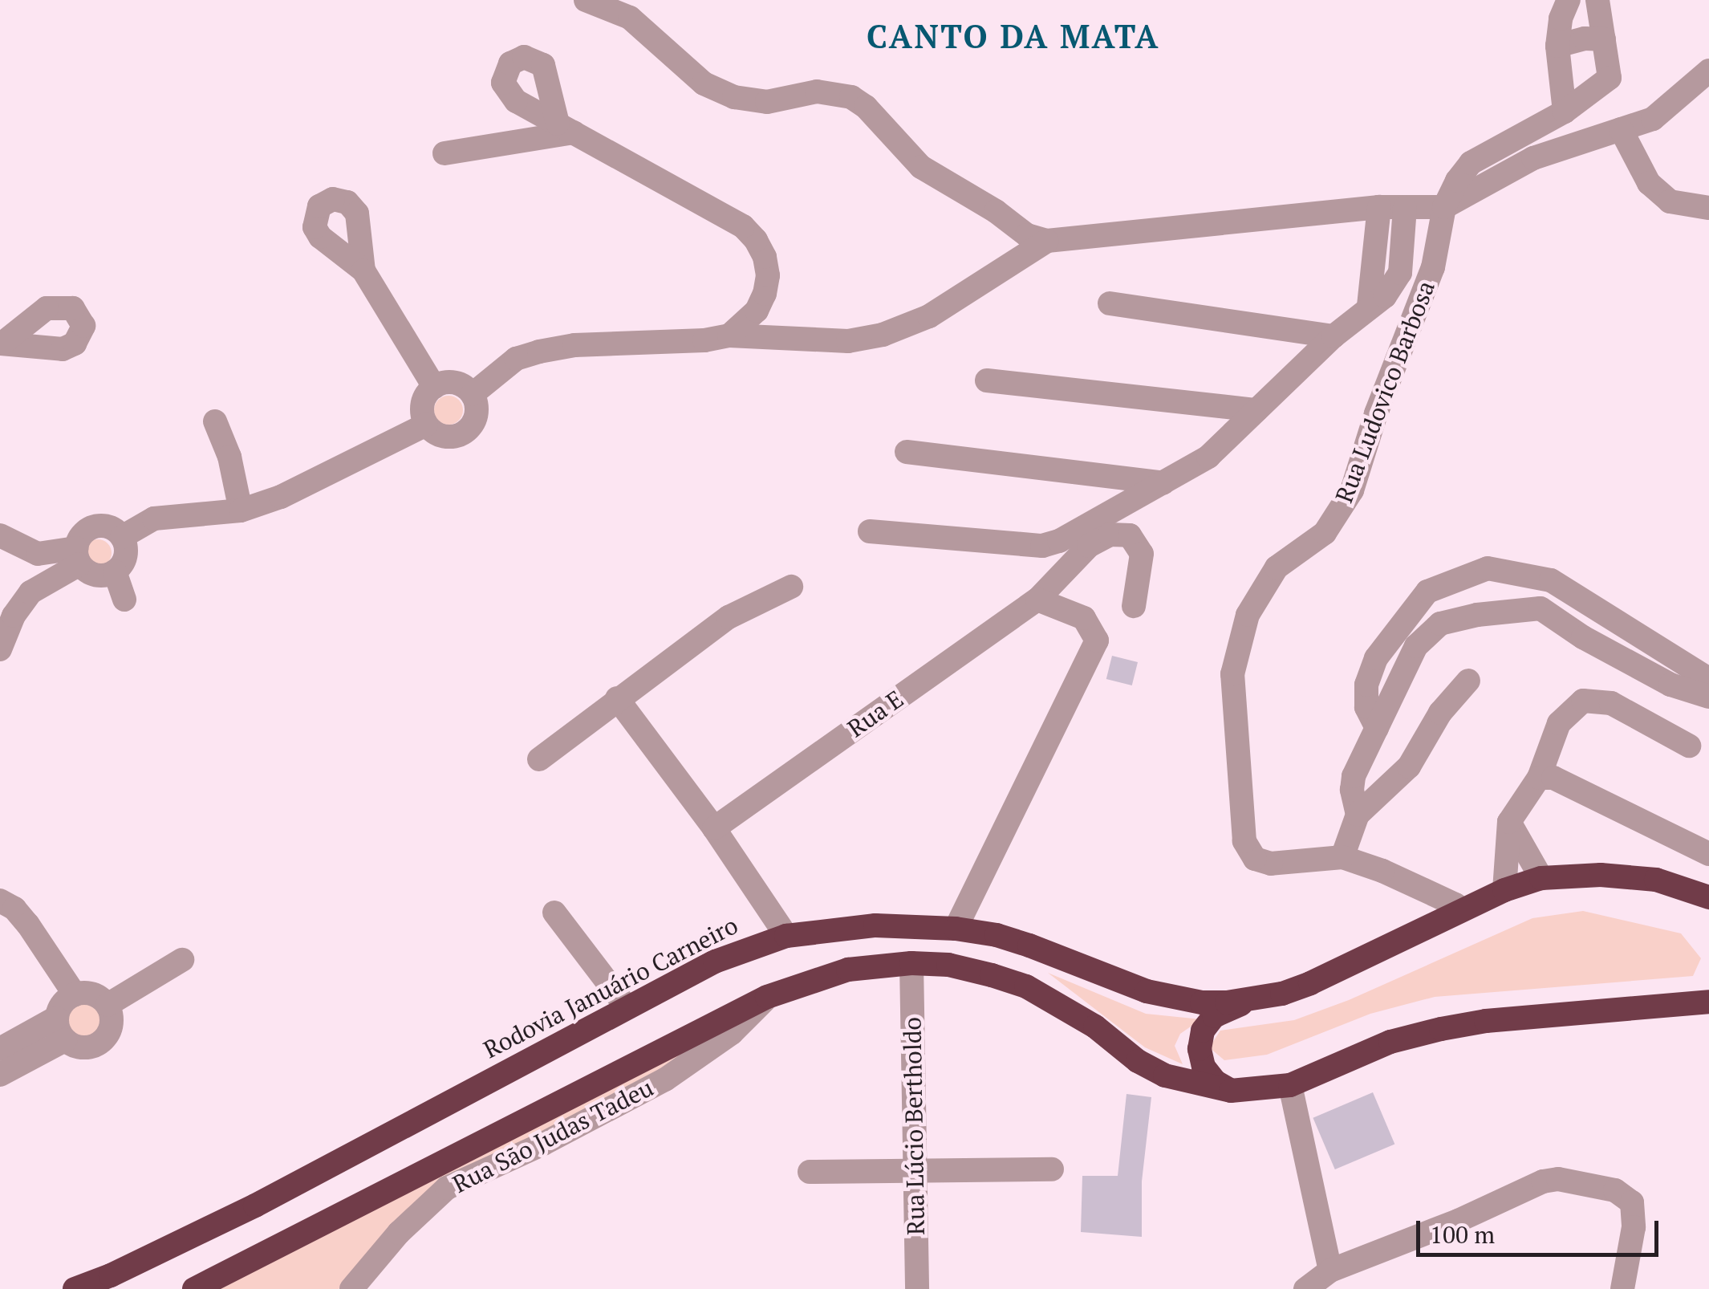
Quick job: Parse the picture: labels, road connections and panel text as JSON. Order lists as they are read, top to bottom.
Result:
{
  "streets": {
    "highway": ["Rodovia Januário Carneiro"],
    "street": [
      "Rua Ludovico Barbosa",
      "Rua E",
      "Rua Lúcio Bertholdo",
      "Rua São Judas Tadeu"
    ]
  },
  "crossings": [
    ["Rua Ludovico Barbosa", "Rodovia Januário Carneiro"]
  ],
  "districts": ["CANTO DA MATA"],
  "scale_bar": "100 m"
}
